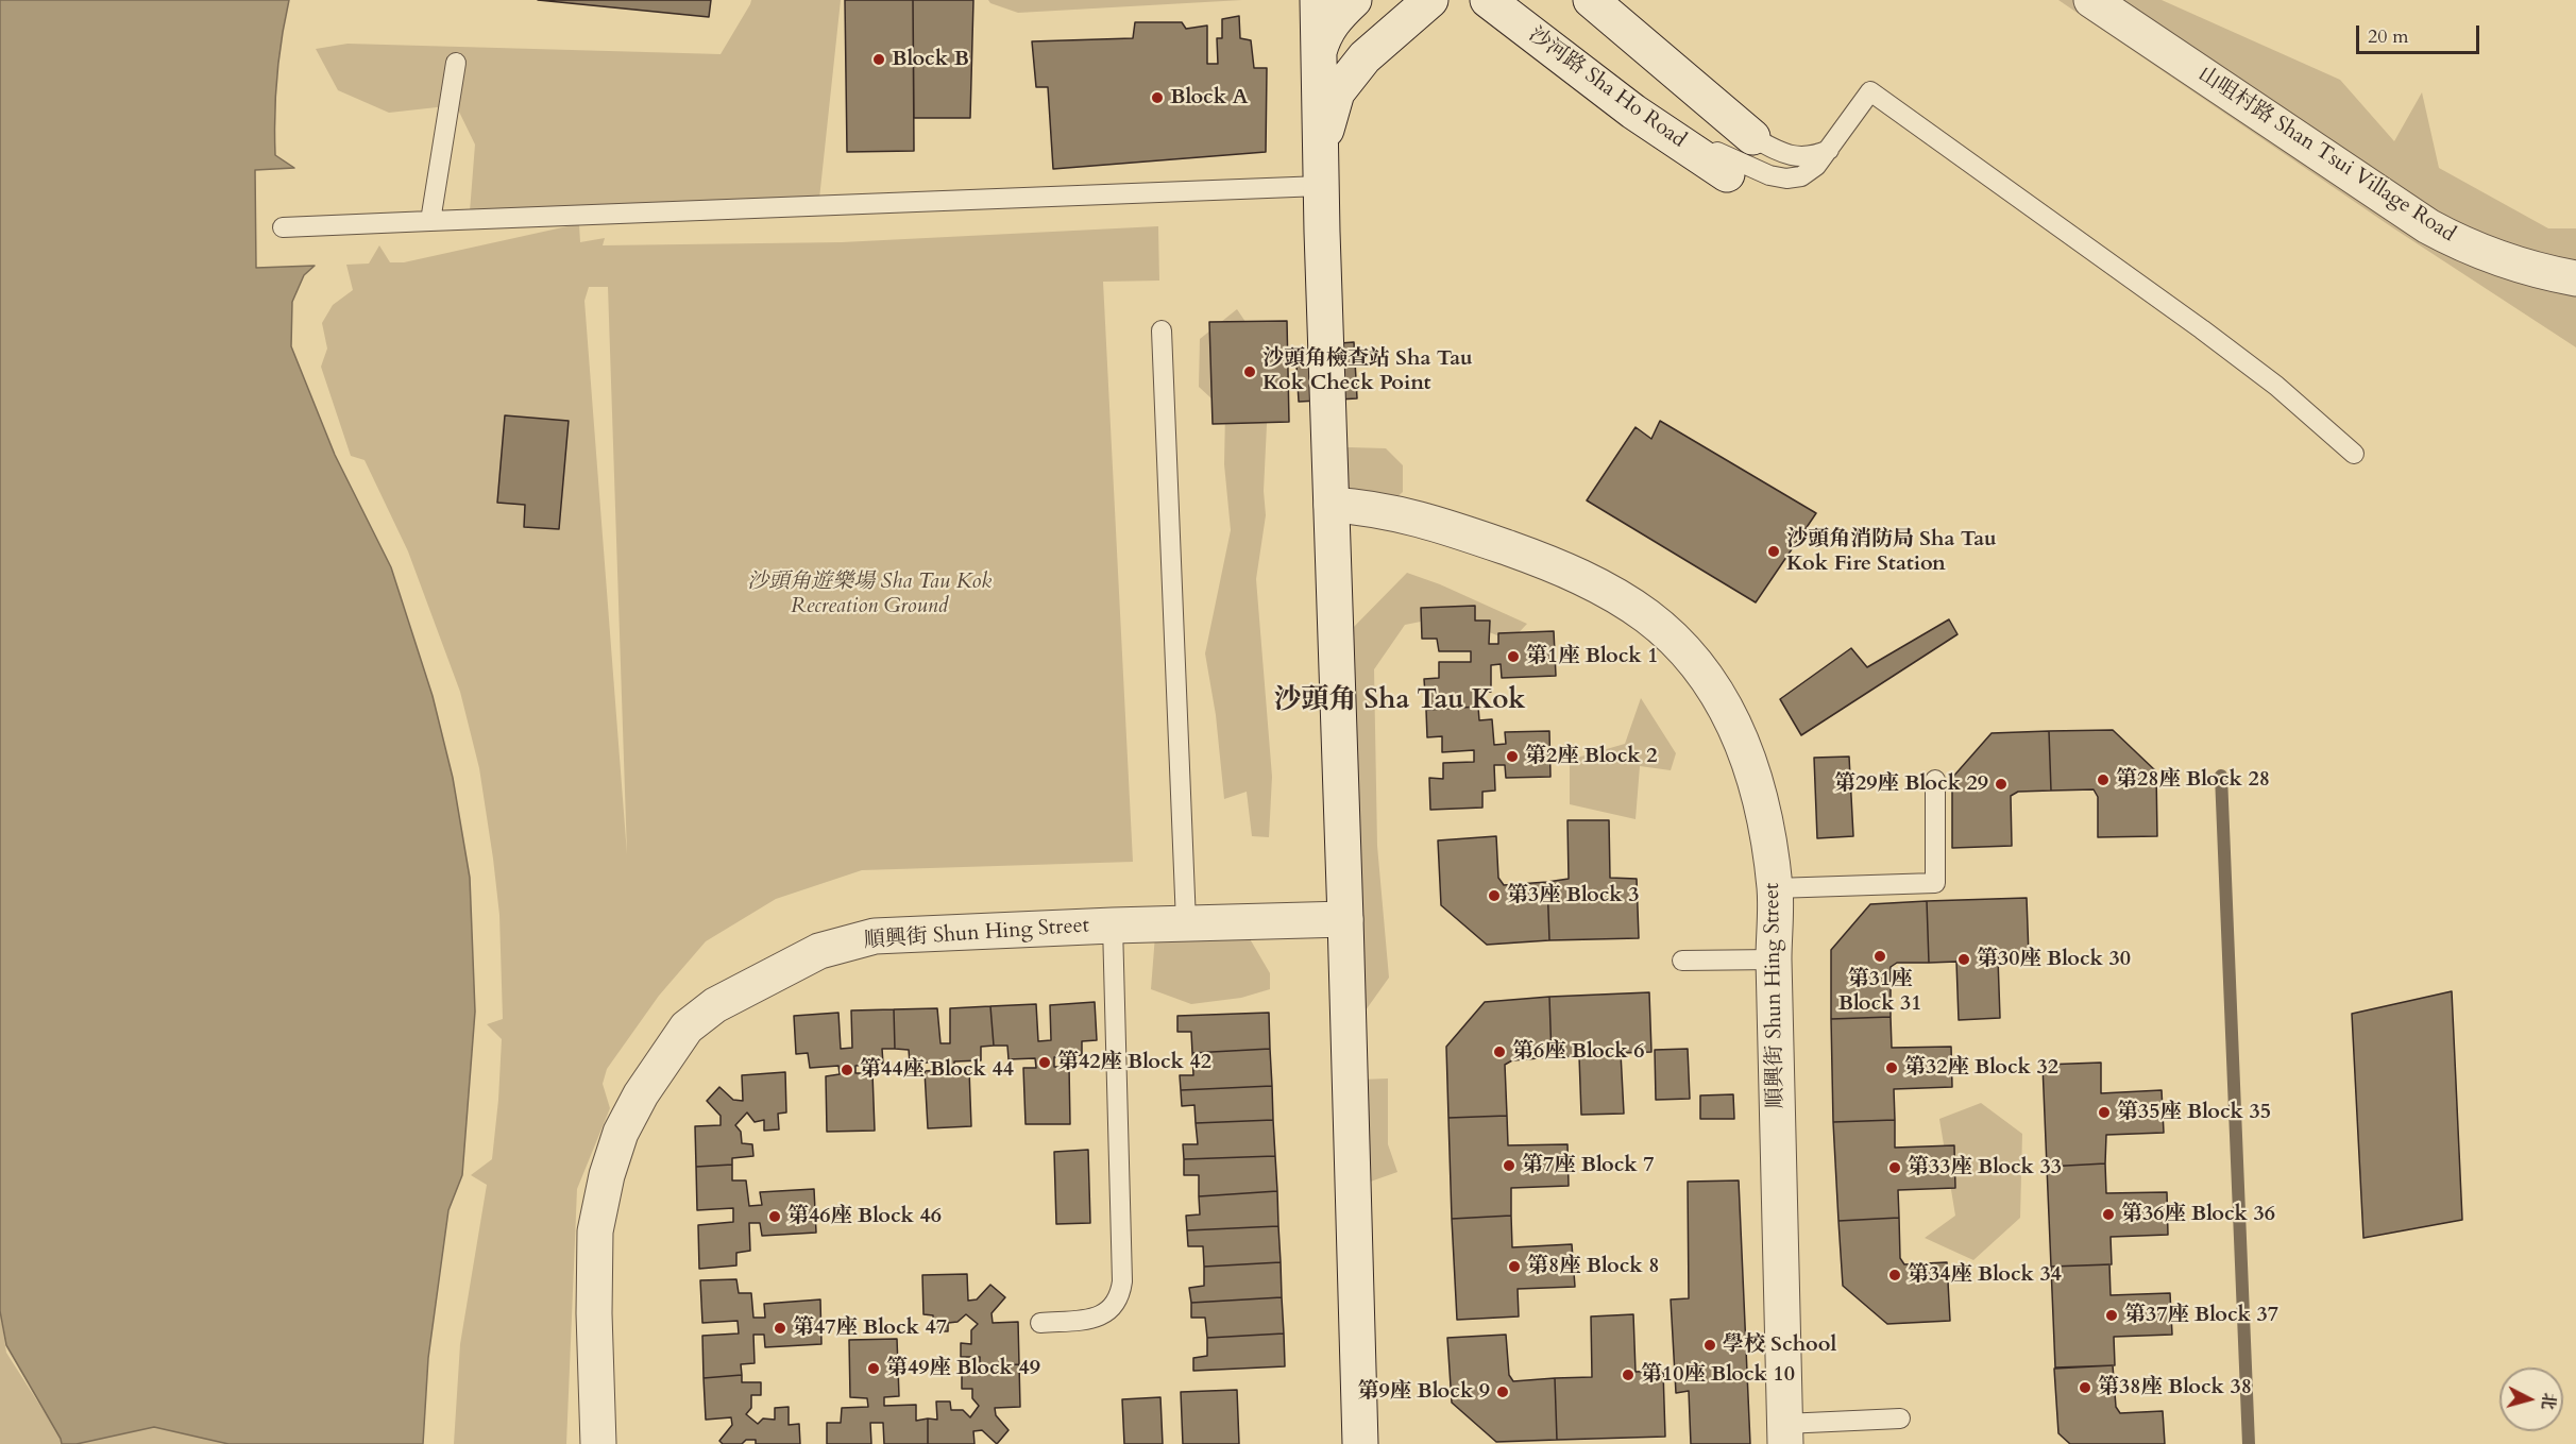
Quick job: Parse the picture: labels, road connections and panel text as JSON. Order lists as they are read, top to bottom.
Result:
{
  "streets": {
    "street": ["沙河路 Sha Ho Road", "山咀村路 Shan Tsui Village Road", "順興街 Shun Hing Street"]
  },
  "districts": ["沙頭角 Sha Tau Kok"],
  "parks": ["沙頭角遊樂場 Sha Tau Kok Recreation Ground"],
  "places": [
    "Block B",
    "Block A",
    "沙頭角檢查站 Sha Tau Kok Check Point",
    "沙頭角消防局 Sha Tau Kok Fire Station",
    "第1座 Block 1",
    "第2座 Block 2",
    "第28座 Block 28",
    "第29座 Block 29",
    "第3座 Block 3",
    "第31座 Block 31",
    "第30座 Block 30",
    "第6座 Block 6",
    "第42座 Block 42",
    "第32座 Block 32",
    "第44座 Block 44",
    "第35座 Block 35",
    "第7座 Block 7",
    "第33座 Block 33",
    "第36座 Block 36",
    "第46座 Block 46",
    "第8座 Block 8",
    "第34座 Block 34",
    "第37座 Block 37",
    "第47座 Block 47",
    "學校 School",
    "第49座 Block 49",
    "第10座 Block 10",
    "第38座 Block 38",
    "第9座 Block 9"
  ],
  "scale_bar": "20 m",
  "north": "right"
}
